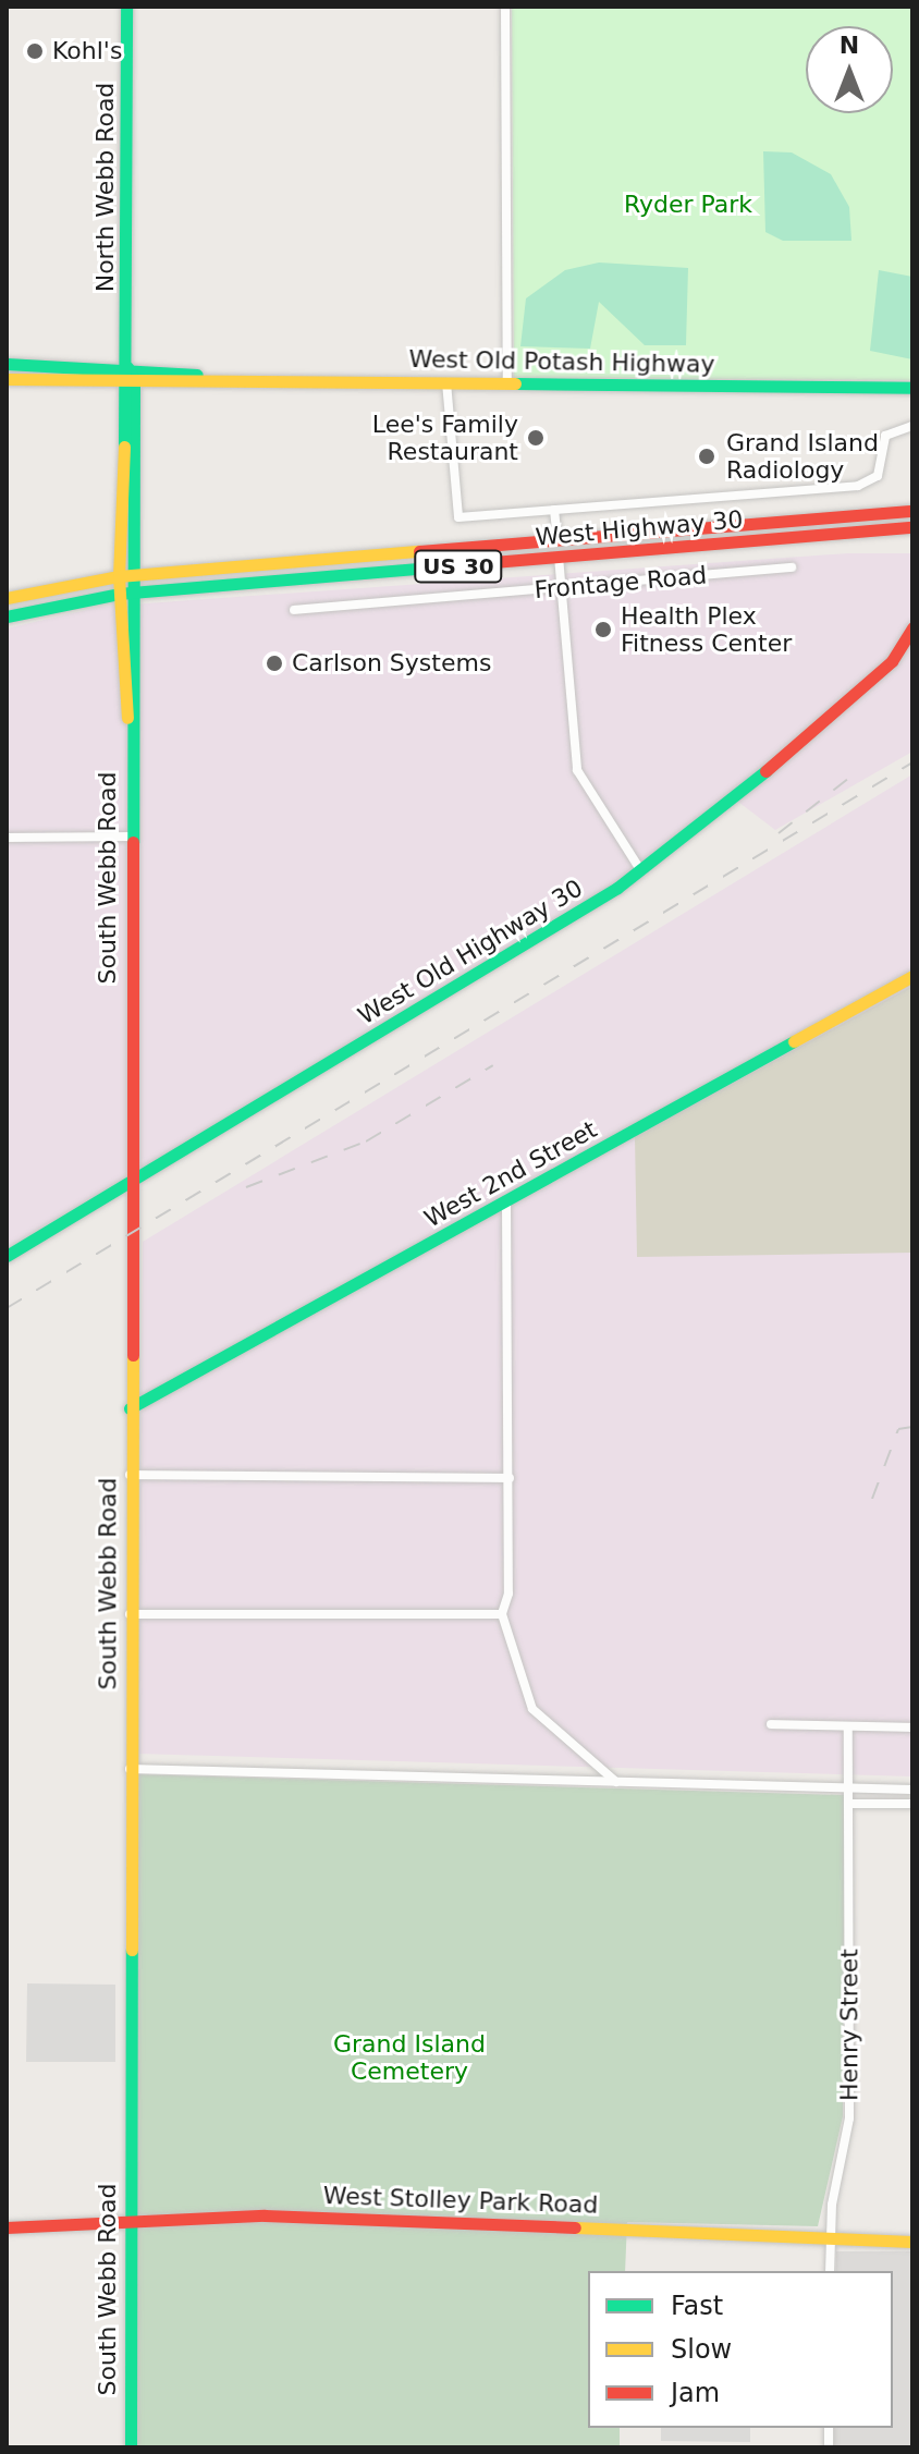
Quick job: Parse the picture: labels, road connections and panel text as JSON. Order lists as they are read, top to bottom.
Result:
{
  "streets": {
    "main road": [
      "North Webb Road",
      "West Old Potash Highway",
      "West Highway 30",
      "US 30",
      "South Webb Road",
      "West Old Highway 30",
      "West 2nd Street",
      "West Stolley Park Road"
    ],
    "street": ["Frontage Road", "Henry Street"]
  },
  "crossings": [
    ["North Webb Road", "West Old Potash Highway"],
    ["North Webb Road", "South Webb Road"],
    ["West Old Potash Highway", "South Webb Road"],
    ["West Highway 30", "South Webb Road"],
    ["South Webb Road", "West Old Highway 30"],
    ["South Webb Road", "West 2nd Street"],
    ["South Webb Road", "West Stolley Park Road"],
    ["Henry Street", "West Stolley Park Road"]
  ],
  "parks": ["Ryder Park", "Grand Island Cemetery"],
  "places": [
    "Kohl's",
    "Lee's Family Restaurant",
    "Grand Island Radiology",
    "Health Plex Fitness Center",
    "Carlson Systems"
  ],
  "legend": ["Fast", "Slow", "Jam"],
  "north": "top"
}
